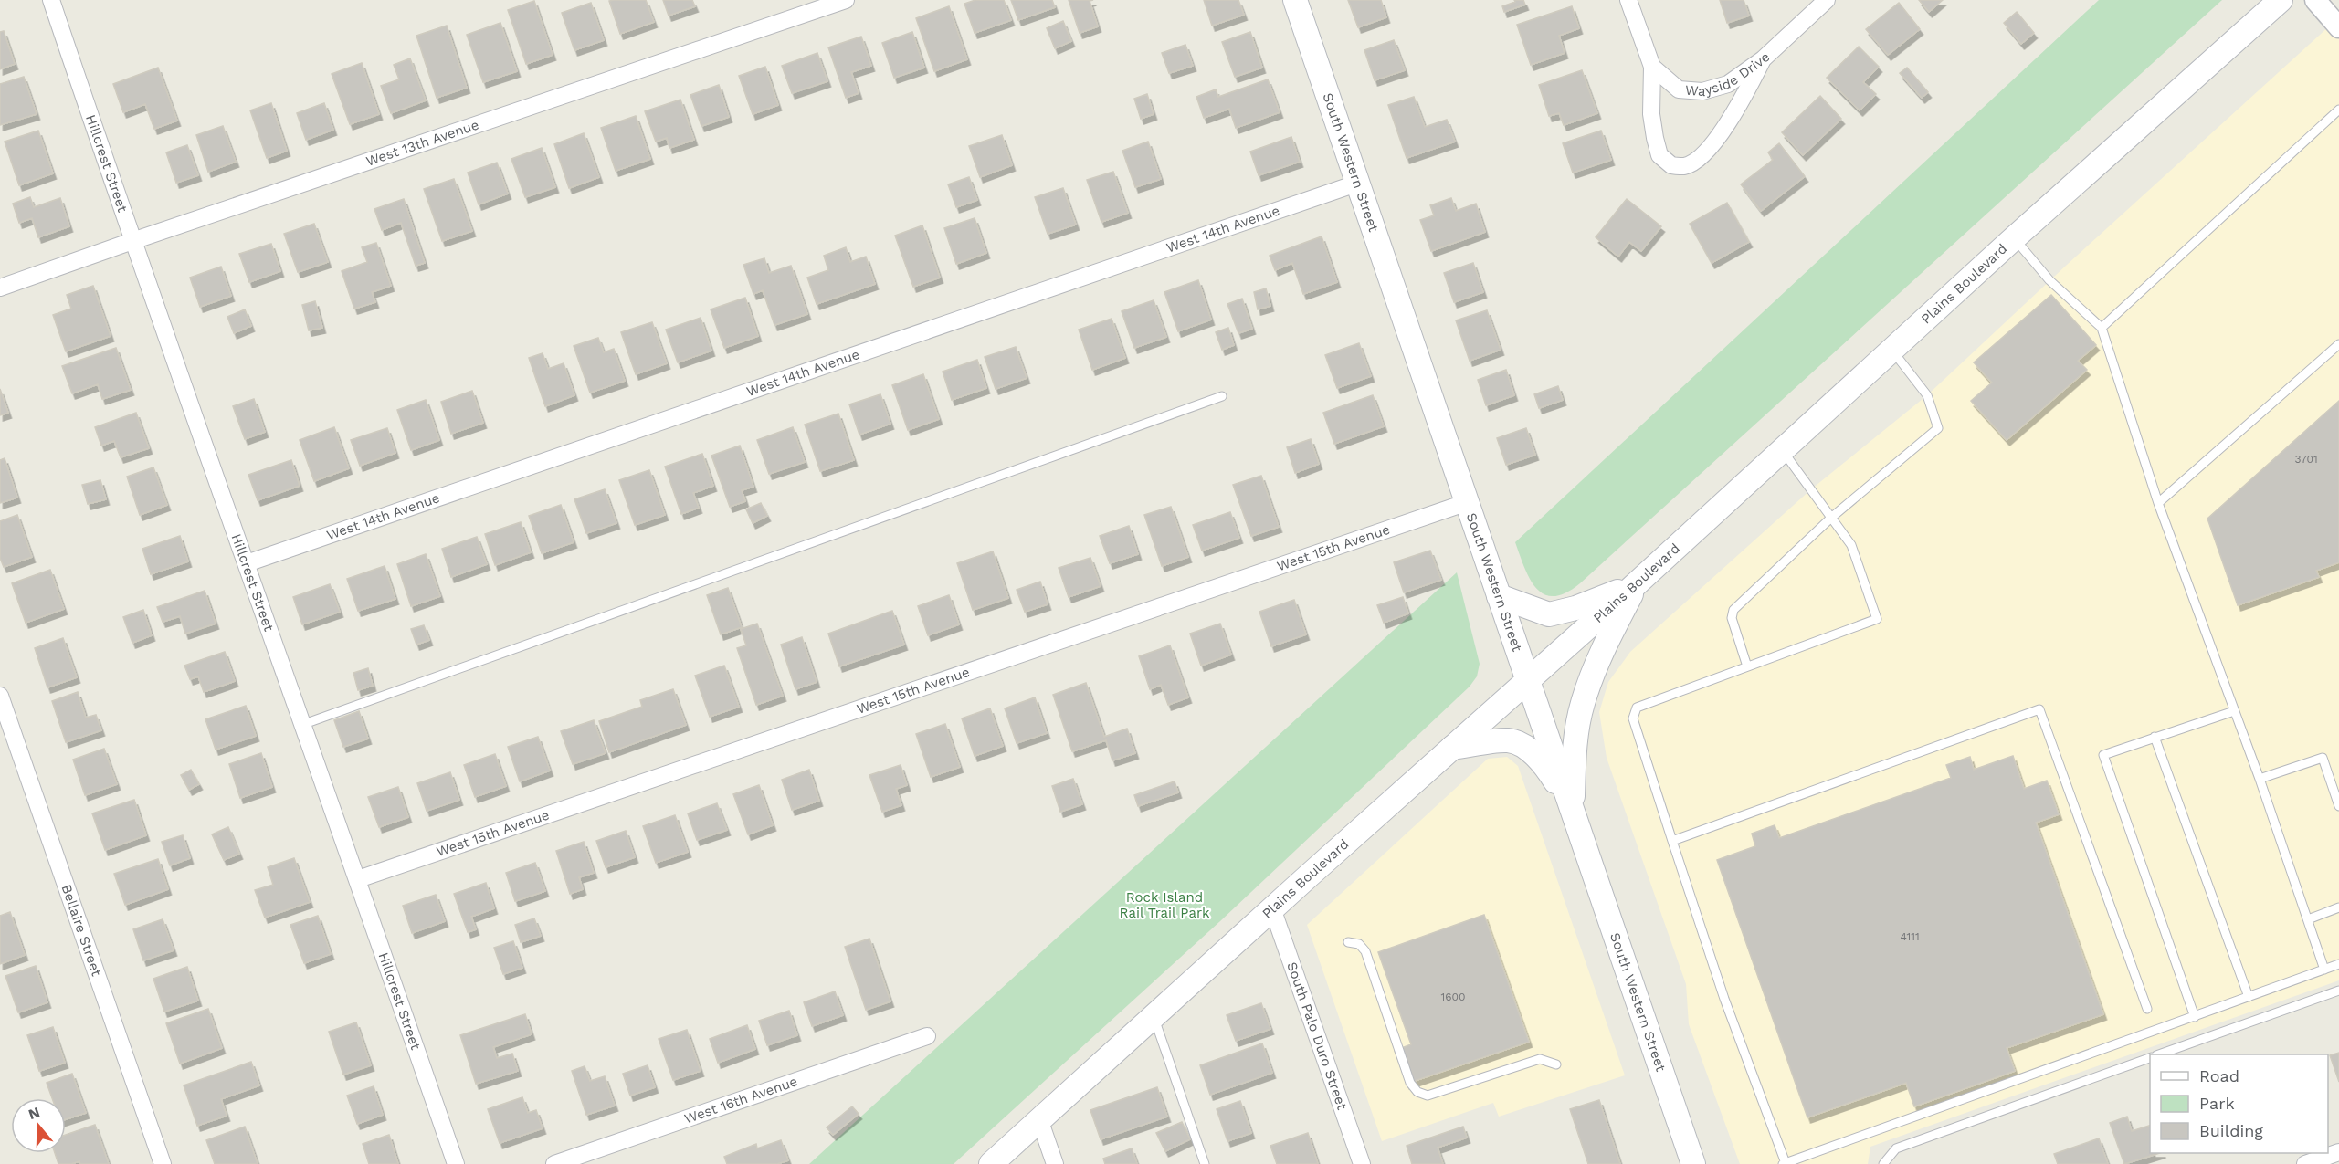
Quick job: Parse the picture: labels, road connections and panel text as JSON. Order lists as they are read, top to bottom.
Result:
{
  "streets": {
    "main road": ["South Western Street", "Plains Boulevard"],
    "street": [
      "Wayside Drive",
      "West 13th Avenue",
      "Hillcrest Street",
      "West 14th Avenue",
      "West 15th Avenue",
      "Bellaire Street",
      "South Palo Duro Street",
      "West 16th Avenue"
    ]
  },
  "crossings": [
    ["West 13th Avenue", "Hillcrest Street"],
    ["South Western Street", "West 14th Avenue"],
    ["South Western Street", "Plains Boulevard"],
    ["South Western Street", "West 15th Avenue"],
    ["Hillcrest Street", "West 14th Avenue"],
    ["Hillcrest Street", "West 15th Avenue"],
    ["Plains Boulevard", "South Palo Duro Street"]
  ],
  "parks": ["Rock Island Rail Trail Park"],
  "house_numbers": ["3701", "4111", "1600"],
  "legend": ["Road", "Park", "Building"],
  "north": "top"
}
